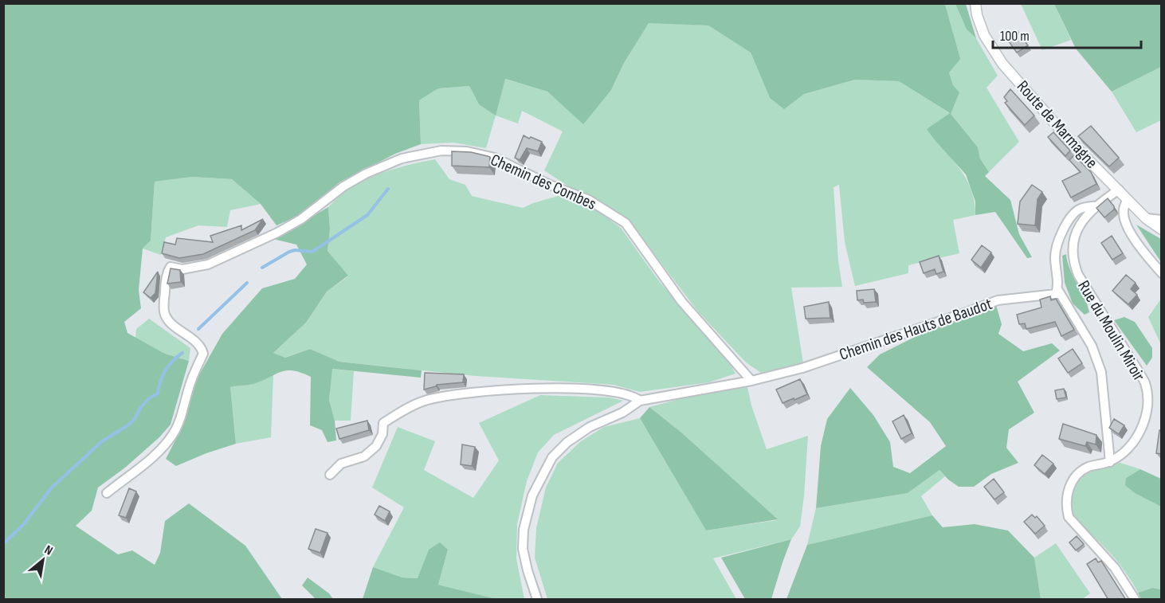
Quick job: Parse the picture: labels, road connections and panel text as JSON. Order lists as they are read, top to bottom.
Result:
{
  "streets": {
    "street": [
      "Route de Marmagne",
      "Chemin des Combes",
      "Chemin des Hauts de Baudot",
      "Rue du Moulin Miroir"
    ]
  },
  "crossings": [
    ["Route de Marmagne", "Rue du Moulin Miroir"],
    ["Chemin des Combes", "Chemin des Hauts de Baudot"]
  ],
  "scale_bar": "100 m",
  "north": "top right"
}
